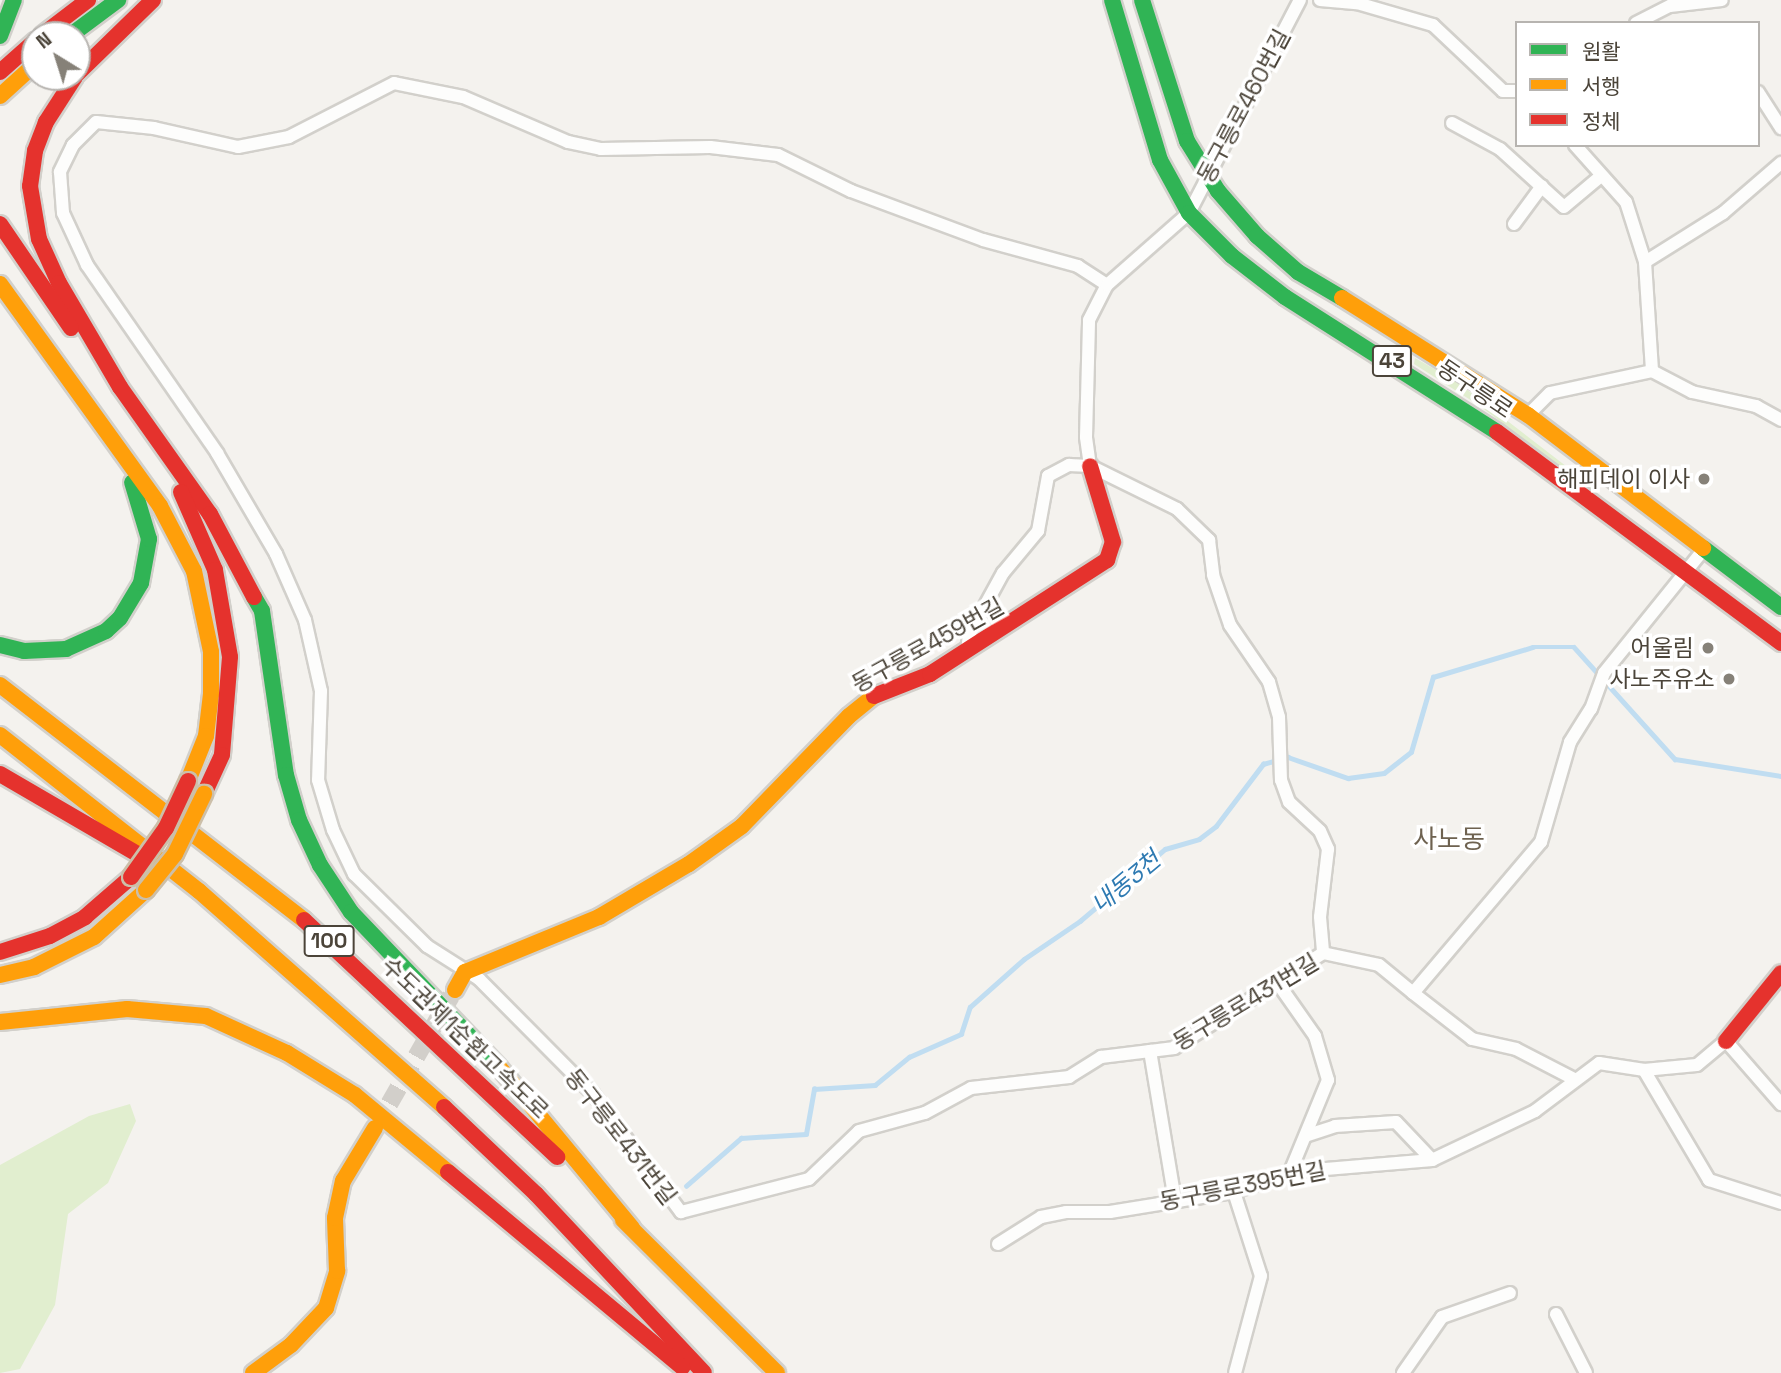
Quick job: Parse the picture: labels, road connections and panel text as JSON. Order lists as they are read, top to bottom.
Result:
{
  "streets": {
    "main road": [
      "43",
      "동구릉로",
      "동구릉로459번길",
      "100",
      "수도권제1순환고속도로"
    ],
    "street": ["동구릉로460번길", "동구릉로431번길", "동구릉로395번길"]
  },
  "crossings": [
    ["동구릉로460번길", "동구릉로"],
    ["동구릉로460번길", "동구릉로459번길"],
    ["동구릉로", "동구릉로459번길"],
    ["동구릉로459번길", "동구릉로431번길"],
    ["동구릉로431번길", "동구릉로395번길"]
  ],
  "districts": ["사노동"],
  "water": ["내동3천"],
  "places": ["해피데이 이사", "어울림", "사노주유소"],
  "legend": ["원활", "서행", "정체"],
  "north": "top left"
}
